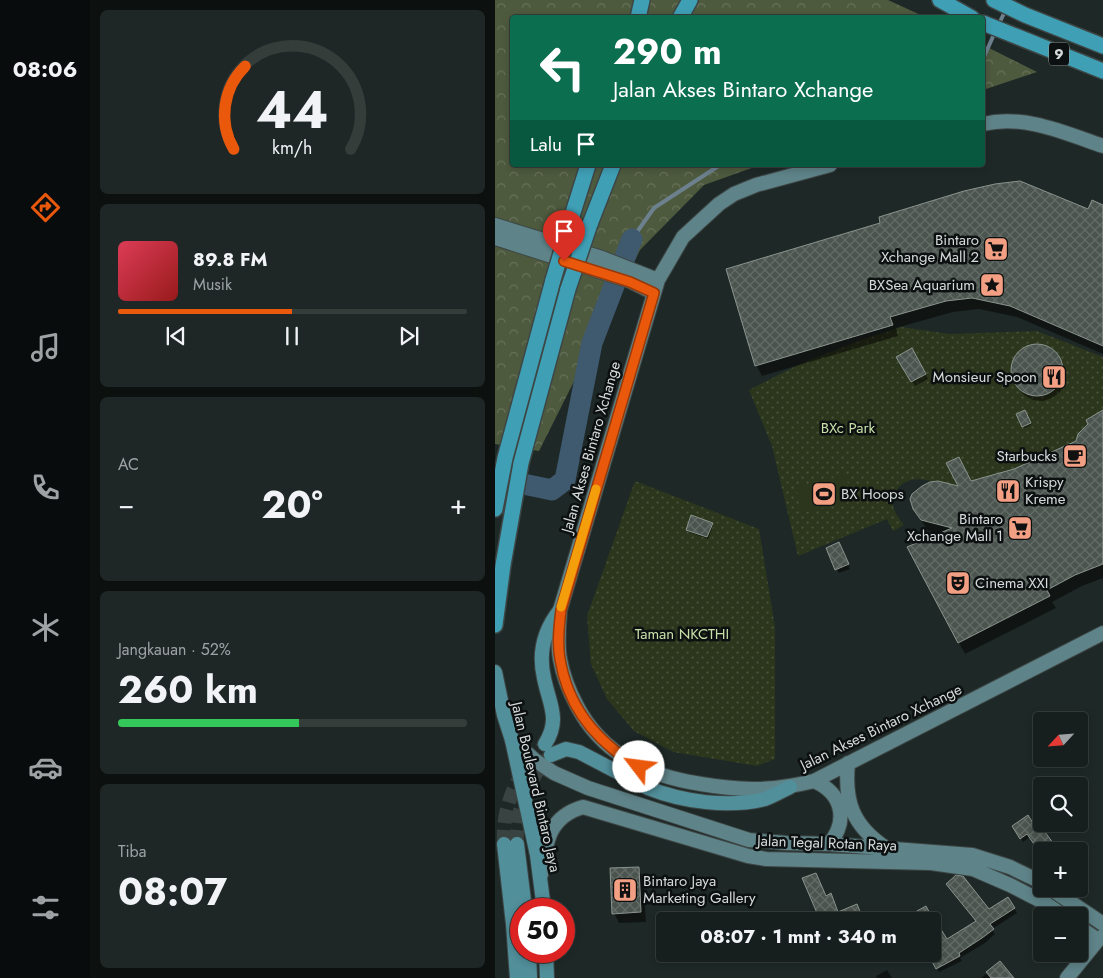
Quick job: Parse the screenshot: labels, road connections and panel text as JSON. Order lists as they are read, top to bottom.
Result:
{
  "streets": {
    "highway": ["9"],
    "main road": ["Jalan Akses Bintaro Xchange", "Jalan Boulevard Bintaro Jaya", "Jalan Tegal Rotan Raya"]
  },
  "crossings": [
    ["Jalan Boulevard Bintaro Jaya", "Jalan Tegal Rotan Raya"]
  ],
  "parks": ["BXc Park", "Taman NKCTHI"],
  "places": {
    "supermarket": ["Bintaro Xchange Mall 2", "Bintaro Xchange Mall 1"],
    "place": ["BXSea Aquarium"],
    "restaurant": ["Monsieur Spoon", "Krispy Kreme"],
    "cafe": ["Starbucks"],
    "sports": ["BX Hoops"],
    "theatre": ["Cinema XXI"],
    "building": ["Bintaro Jaya Marketing Gallery"]
  },
  "north": "bottom left",
  "page": {
    "tabs": "08:06",
    "turn": ["290 m", "Jalan Akses Bintaro Xchange"],
    "then": "Lalu",
    "song": ["89.8 FM", "Musik"],
    "tile": [
      "AC",
      ["Jangkauan · 52%", "260 km"],
      ["Tiba", "08:07"]
    ],
    "heat": ["−", "20°", "+"],
    "map_buttons": ["+", "−"],
    "limit": "50",
    "trip": "08:07 · 1 mnt · 340 m",
    "gauge": ["44", "km/h"]
  }
}
